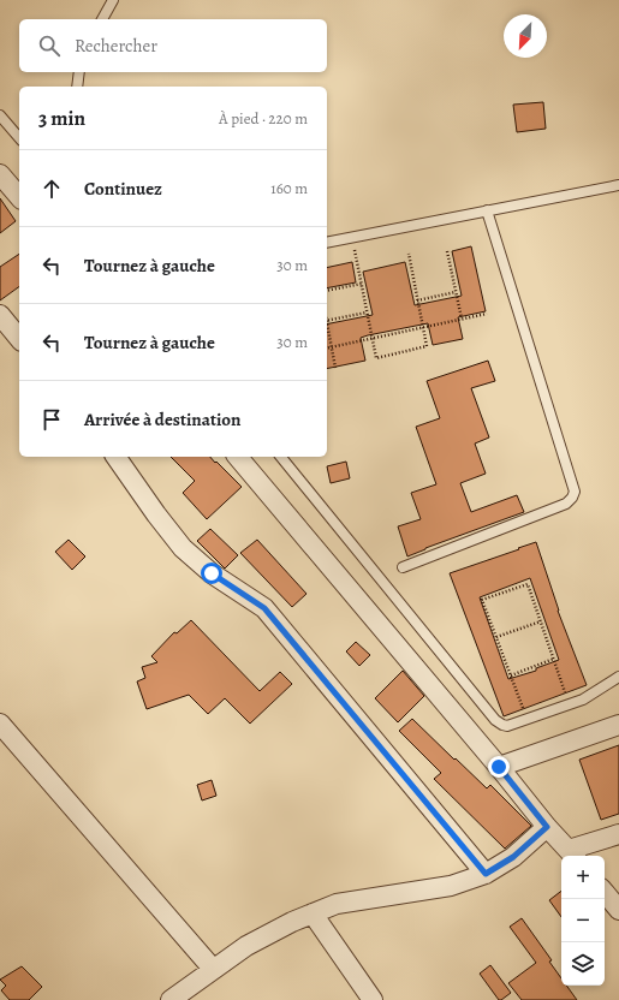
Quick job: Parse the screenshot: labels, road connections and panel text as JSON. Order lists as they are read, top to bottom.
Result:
{
  "north": "bottom left",
  "page": {
    "search": "Rechercher",
    "heading": ["3 min", "À pied · 220 m"],
    "list": [
      ["Continuez", "160 m"],
      ["Tournez à gauche", "30 m"],
      ["Tournez à gauche", "30 m"],
      "Arrivée à destination"
    ],
    "map_buttons": ["+", "−"]
  }
}
